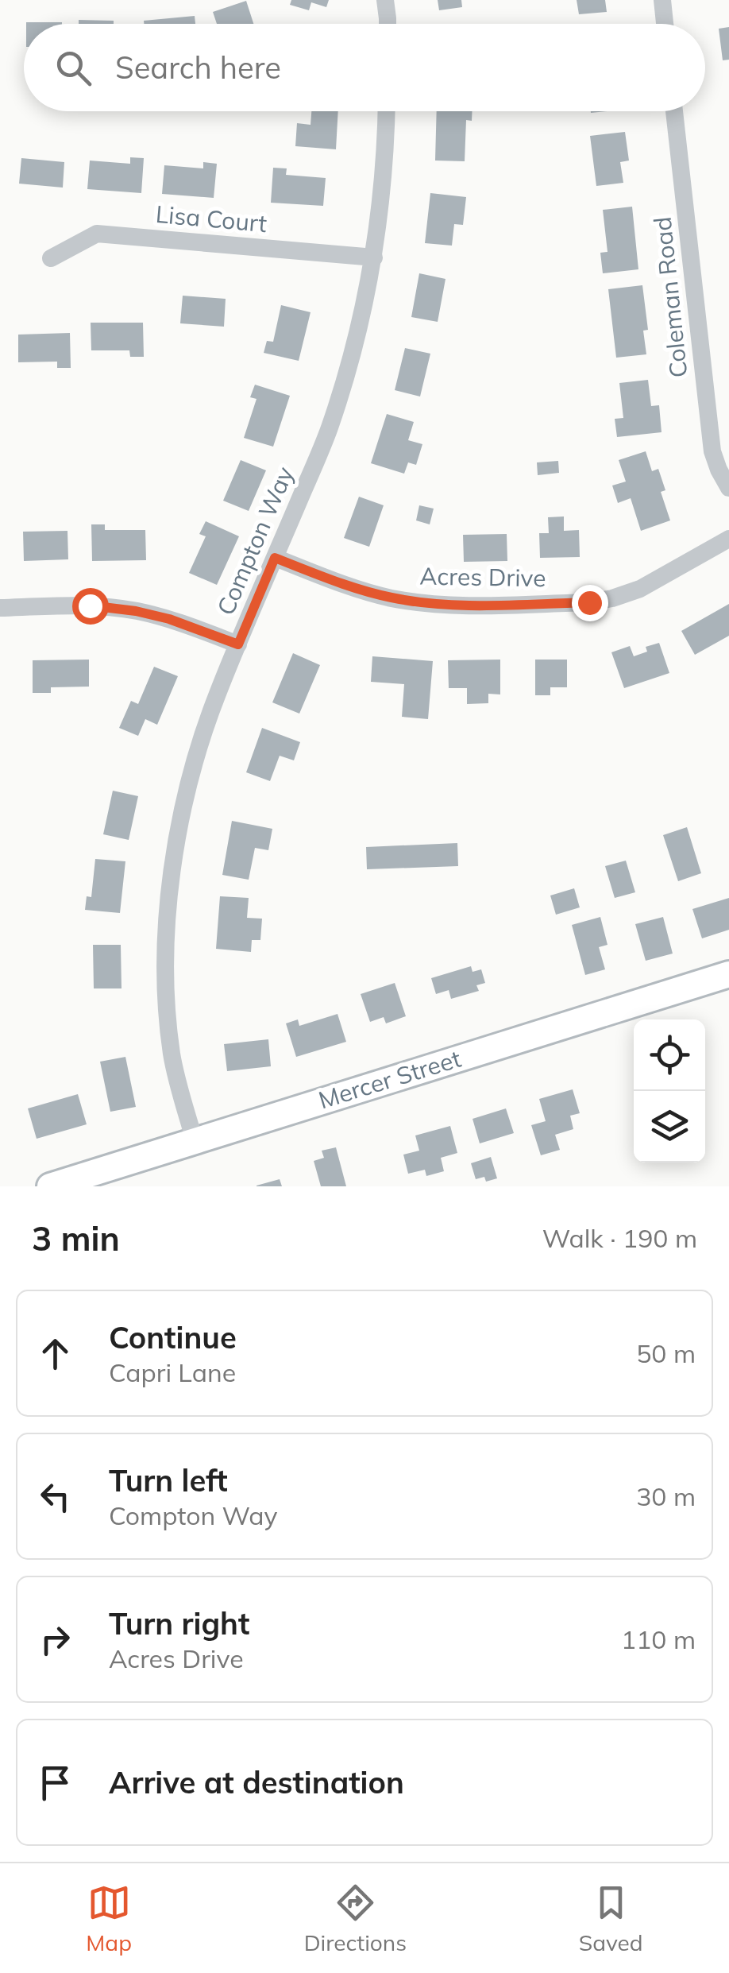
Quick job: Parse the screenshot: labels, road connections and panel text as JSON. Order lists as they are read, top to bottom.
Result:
{
  "streets": {
    "street": [
      "Lisa Court",
      "Coleman Road",
      "Compton Way",
      "Acres Drive",
      "Mercer Street"
    ]
  },
  "crossings": [
    ["Lisa Court", "Compton Way"],
    ["Compton Way", "Acres Drive"],
    ["Compton Way", "Mercer Street"]
  ],
  "page": {
    "search": "Search here",
    "heading": ["3 min", "Walk · 190 m"],
    "list": [
      ["Continue", "Capri Lane", "50 m"],
      ["Turn left", "Compton Way", "30 m"],
      ["Turn right", "Acres Drive", "110 m"],
      "Arrive at destination"
    ],
    "nav": ["Map", "Directions", "Saved"]
  }
}
